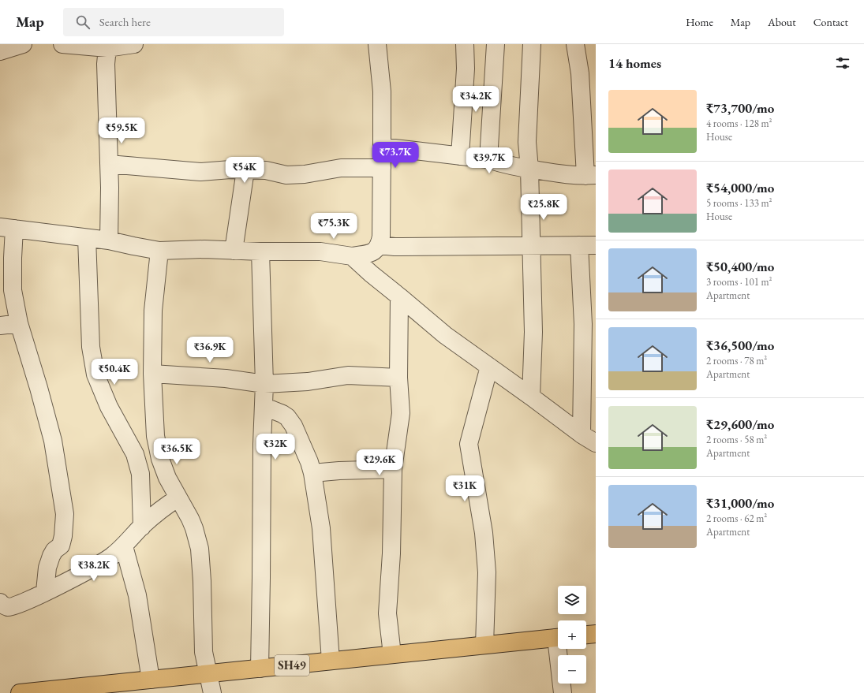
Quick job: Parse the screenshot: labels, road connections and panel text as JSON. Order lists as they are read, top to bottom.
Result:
{
  "streets": {
    "main road": ["SH49"]
  },
  "page": {
    "header": "Map",
    "search": "Search here",
    "nav": [
      "Home",
      "Map",
      "About",
      "Contact"
    ],
    "heading": "14 homes",
    "list": [
      {
        "name": "₹73,700/mo",
        "note": "4 rooms · 128 m² · House"
      },
      {
        "name": "₹54,000/mo",
        "note": "5 rooms · 133 m² · House"
      },
      {
        "name": "₹50,400/mo",
        "note": "3 rooms · 101 m² · Apartment"
      },
      {
        "name": "₹36,500/mo",
        "note": "2 rooms · 78 m² · Apartment"
      },
      {
        "name": "₹29,600/mo",
        "note": "2 rooms · 58 m² · Apartment"
      },
      {
        "name": "₹31,000/mo",
        "note": "2 rooms · 62 m² · Apartment"
      }
    ],
    "price": [
      "₹34.2K",
      "₹59.5K",
      "₹73.7K",
      "₹39.7K",
      "₹54K",
      "₹25.8K",
      "₹75.3K",
      "₹36.9K",
      "₹50.4K",
      "₹32K",
      "₹36.5K",
      "₹29.6K",
      "₹31K",
      "₹38.2K"
    ],
    "map_buttons": ["+", "−"]
  }
}
